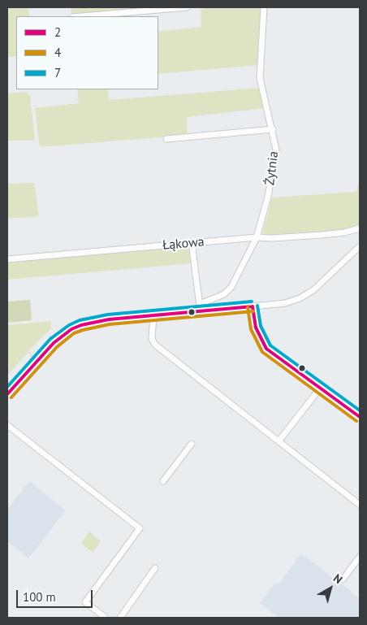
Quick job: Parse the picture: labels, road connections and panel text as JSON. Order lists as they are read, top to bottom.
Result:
{
  "streets": {
    "street": ["Żytnia", "Łąkowa"]
  },
  "crossings": [
    ["Żytnia", "Łąkowa"]
  ],
  "lines": ["transit line 7", "transit line 2", "transit line 4"],
  "legend": ["2", "4", "7"],
  "scale_bar": "100 m",
  "north": "top right"
}
